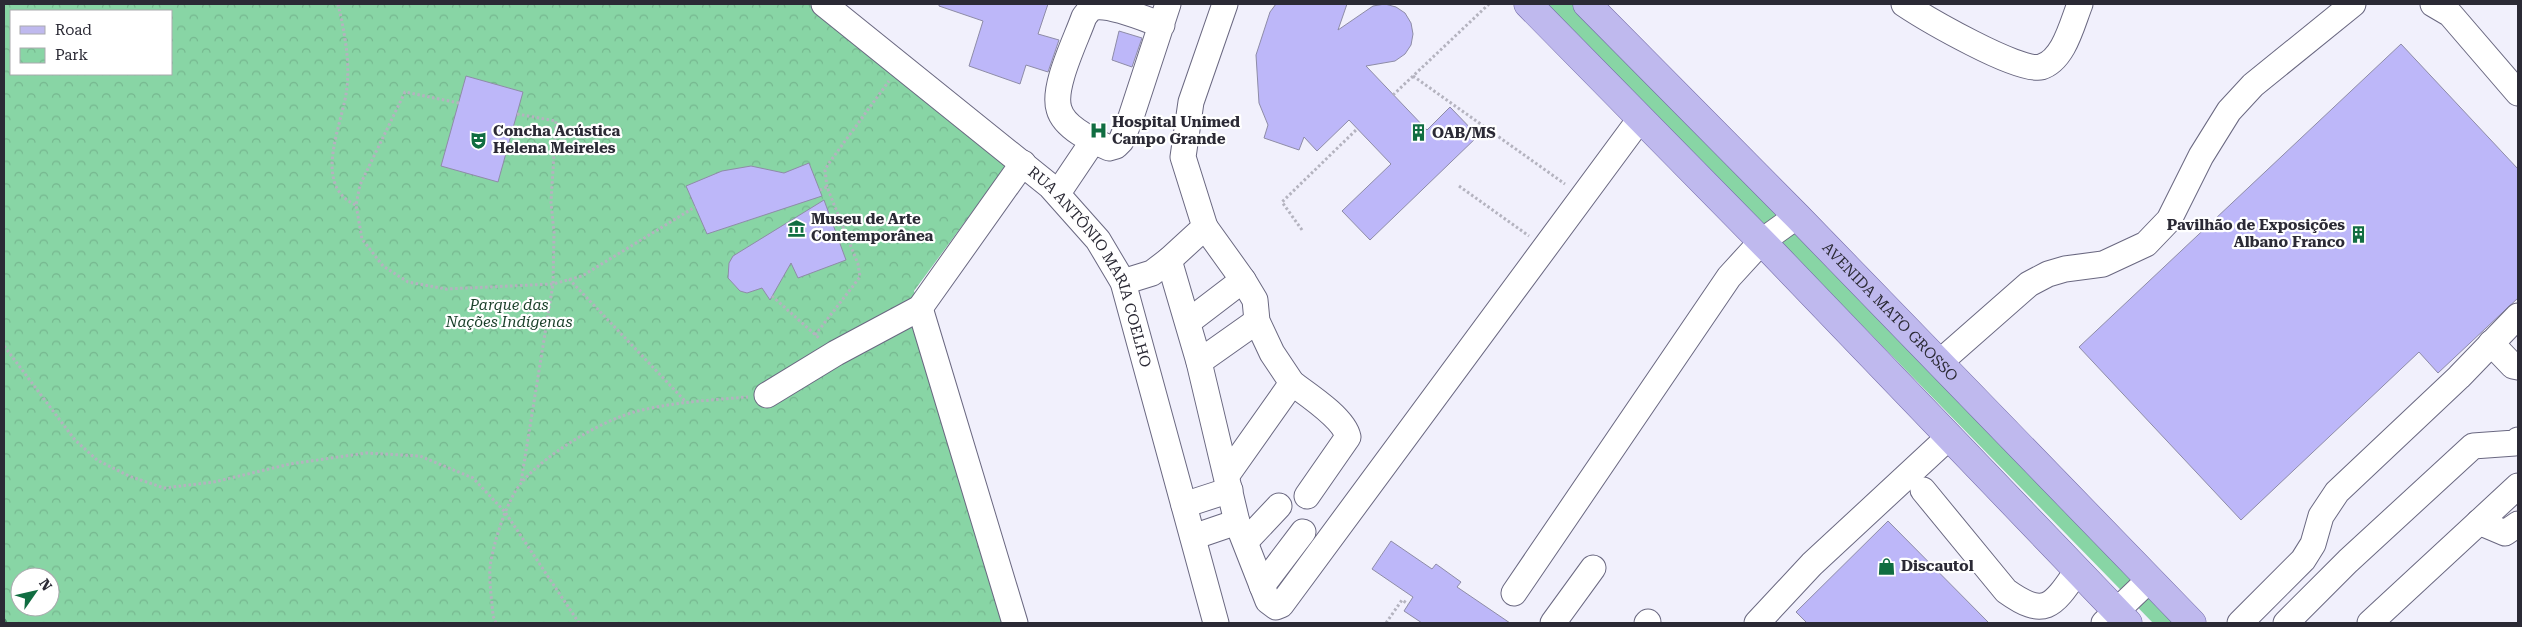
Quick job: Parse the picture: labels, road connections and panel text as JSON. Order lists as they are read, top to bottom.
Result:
{
  "streets": {
    "main road": ["AVENIDA MATO GROSSO"],
    "street": ["RUA ANTÔNIO MARIA COELHO"]
  },
  "parks": ["Parque das Nações Indígenas"],
  "places": {
    "hospital": ["Hospital Unimed Campo Grande"],
    "building": ["OAB/MS", "Pavilhão de Exposições Albano Franco"],
    "theatre": ["Concha Acústica Helena Meireles"],
    "museum": ["Museu de Arte Contemporânea"],
    "shop": ["Discautol"]
  },
  "legend": ["Road", "Park"],
  "north": "top right"
}
